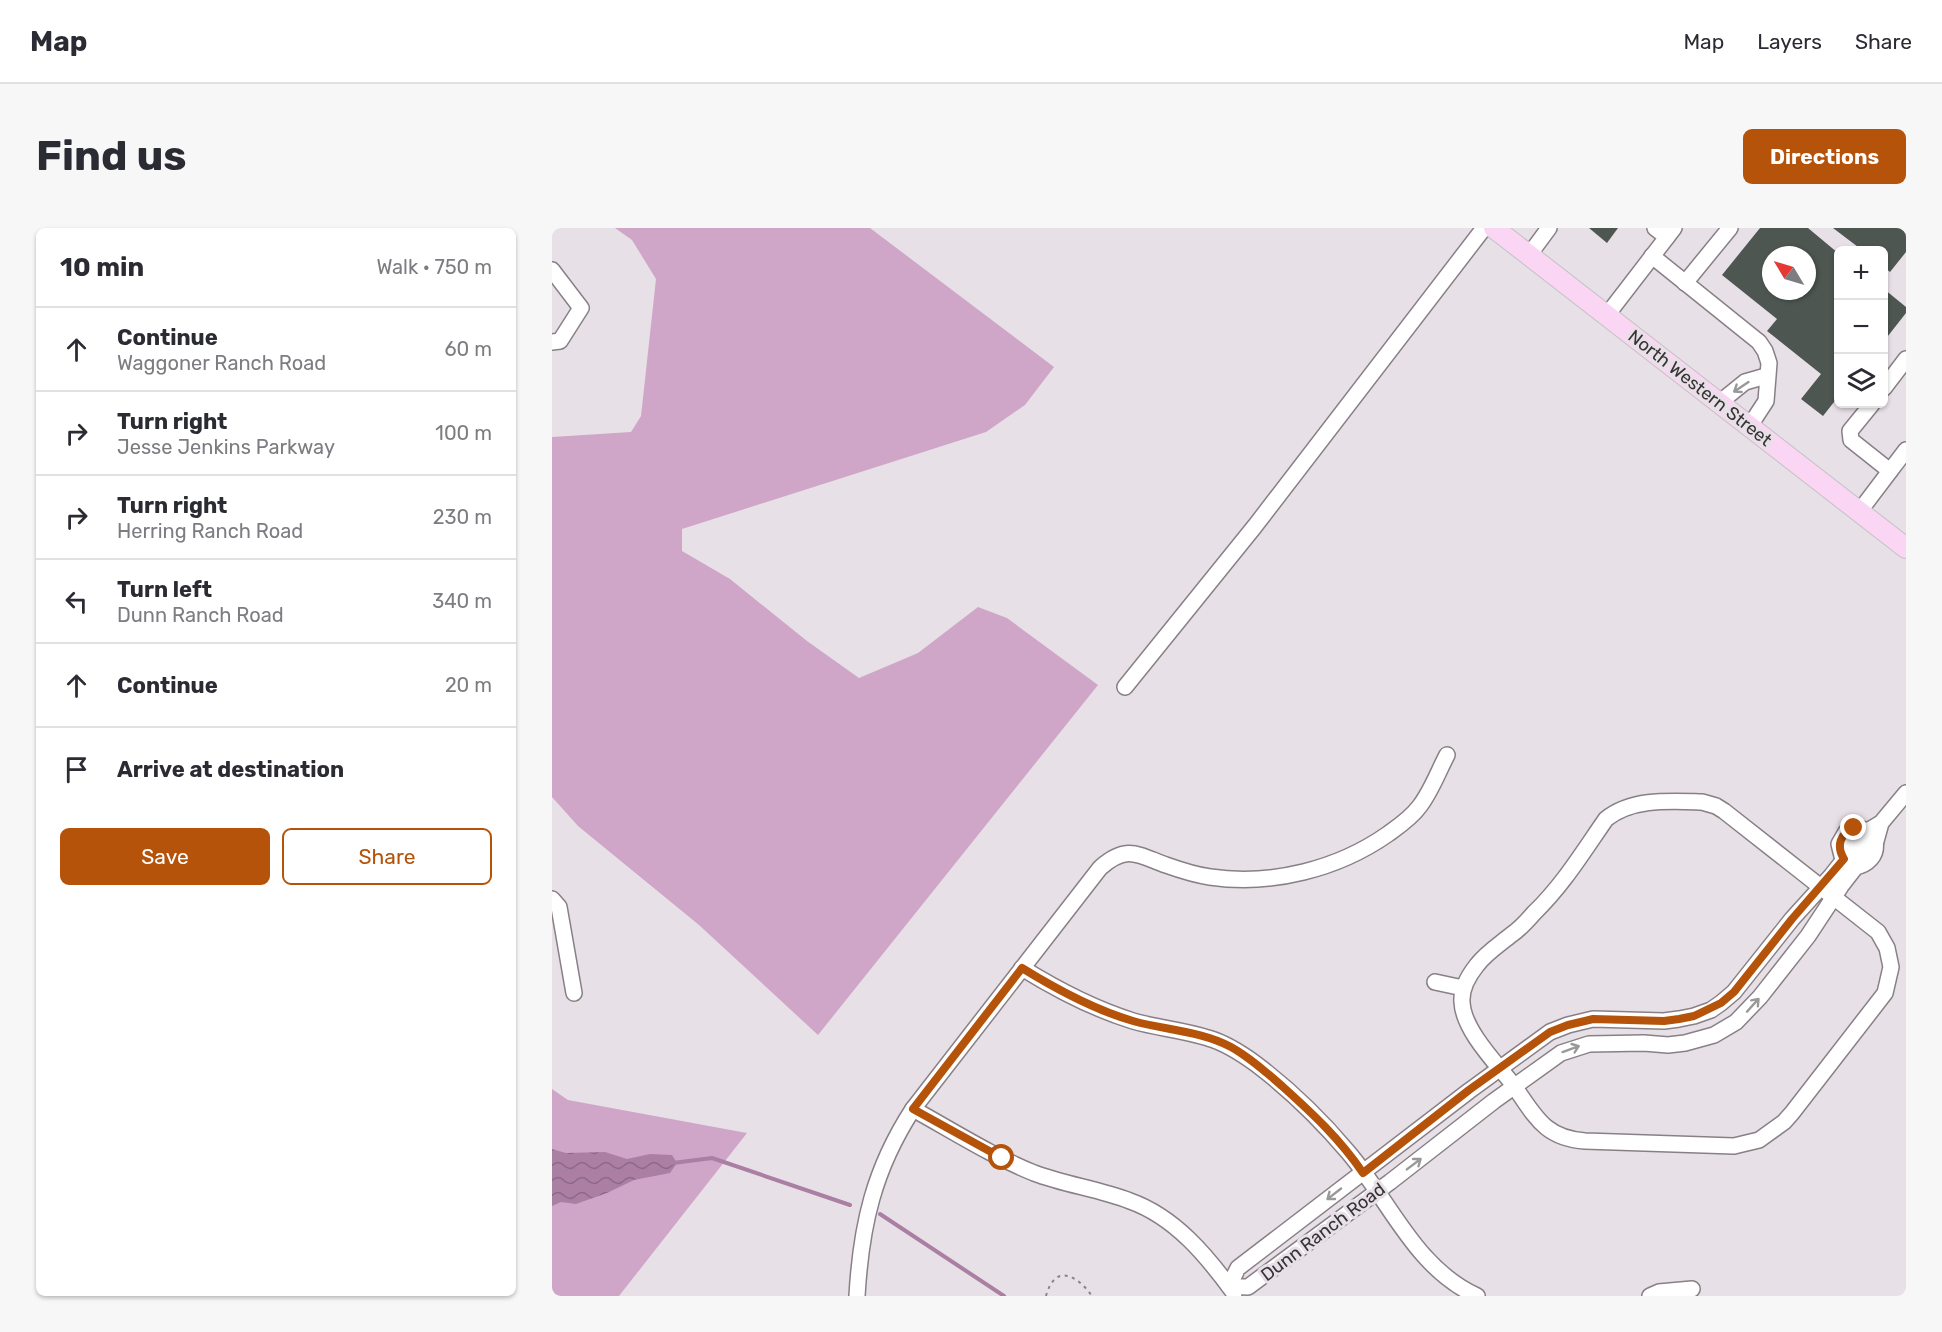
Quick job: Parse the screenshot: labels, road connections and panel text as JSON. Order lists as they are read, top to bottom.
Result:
{
  "streets": {
    "main road": ["North Western Street"],
    "street": ["Dunn Ranch Road"]
  },
  "north": "top left",
  "page": {
    "header": "Map",
    "nav": ["Map", "Layers", "Share"],
    "buttons": [
      "Directions",
      ["Save", "Share"]
    ],
    "title": "Find us",
    "heading": ["10 min", "Walk · 750 m"],
    "map_buttons": ["+", "−"],
    "list": [
      ["Continue", "Waggoner Ranch Road", "60 m"],
      ["Turn right", "Jesse Jenkins Parkway", "100 m"],
      ["Turn right", "Herring Ranch Road", "230 m"],
      ["Turn left", "Dunn Ranch Road", "340 m"],
      ["Continue", "20 m"],
      "Arrive at destination"
    ]
  }
}
